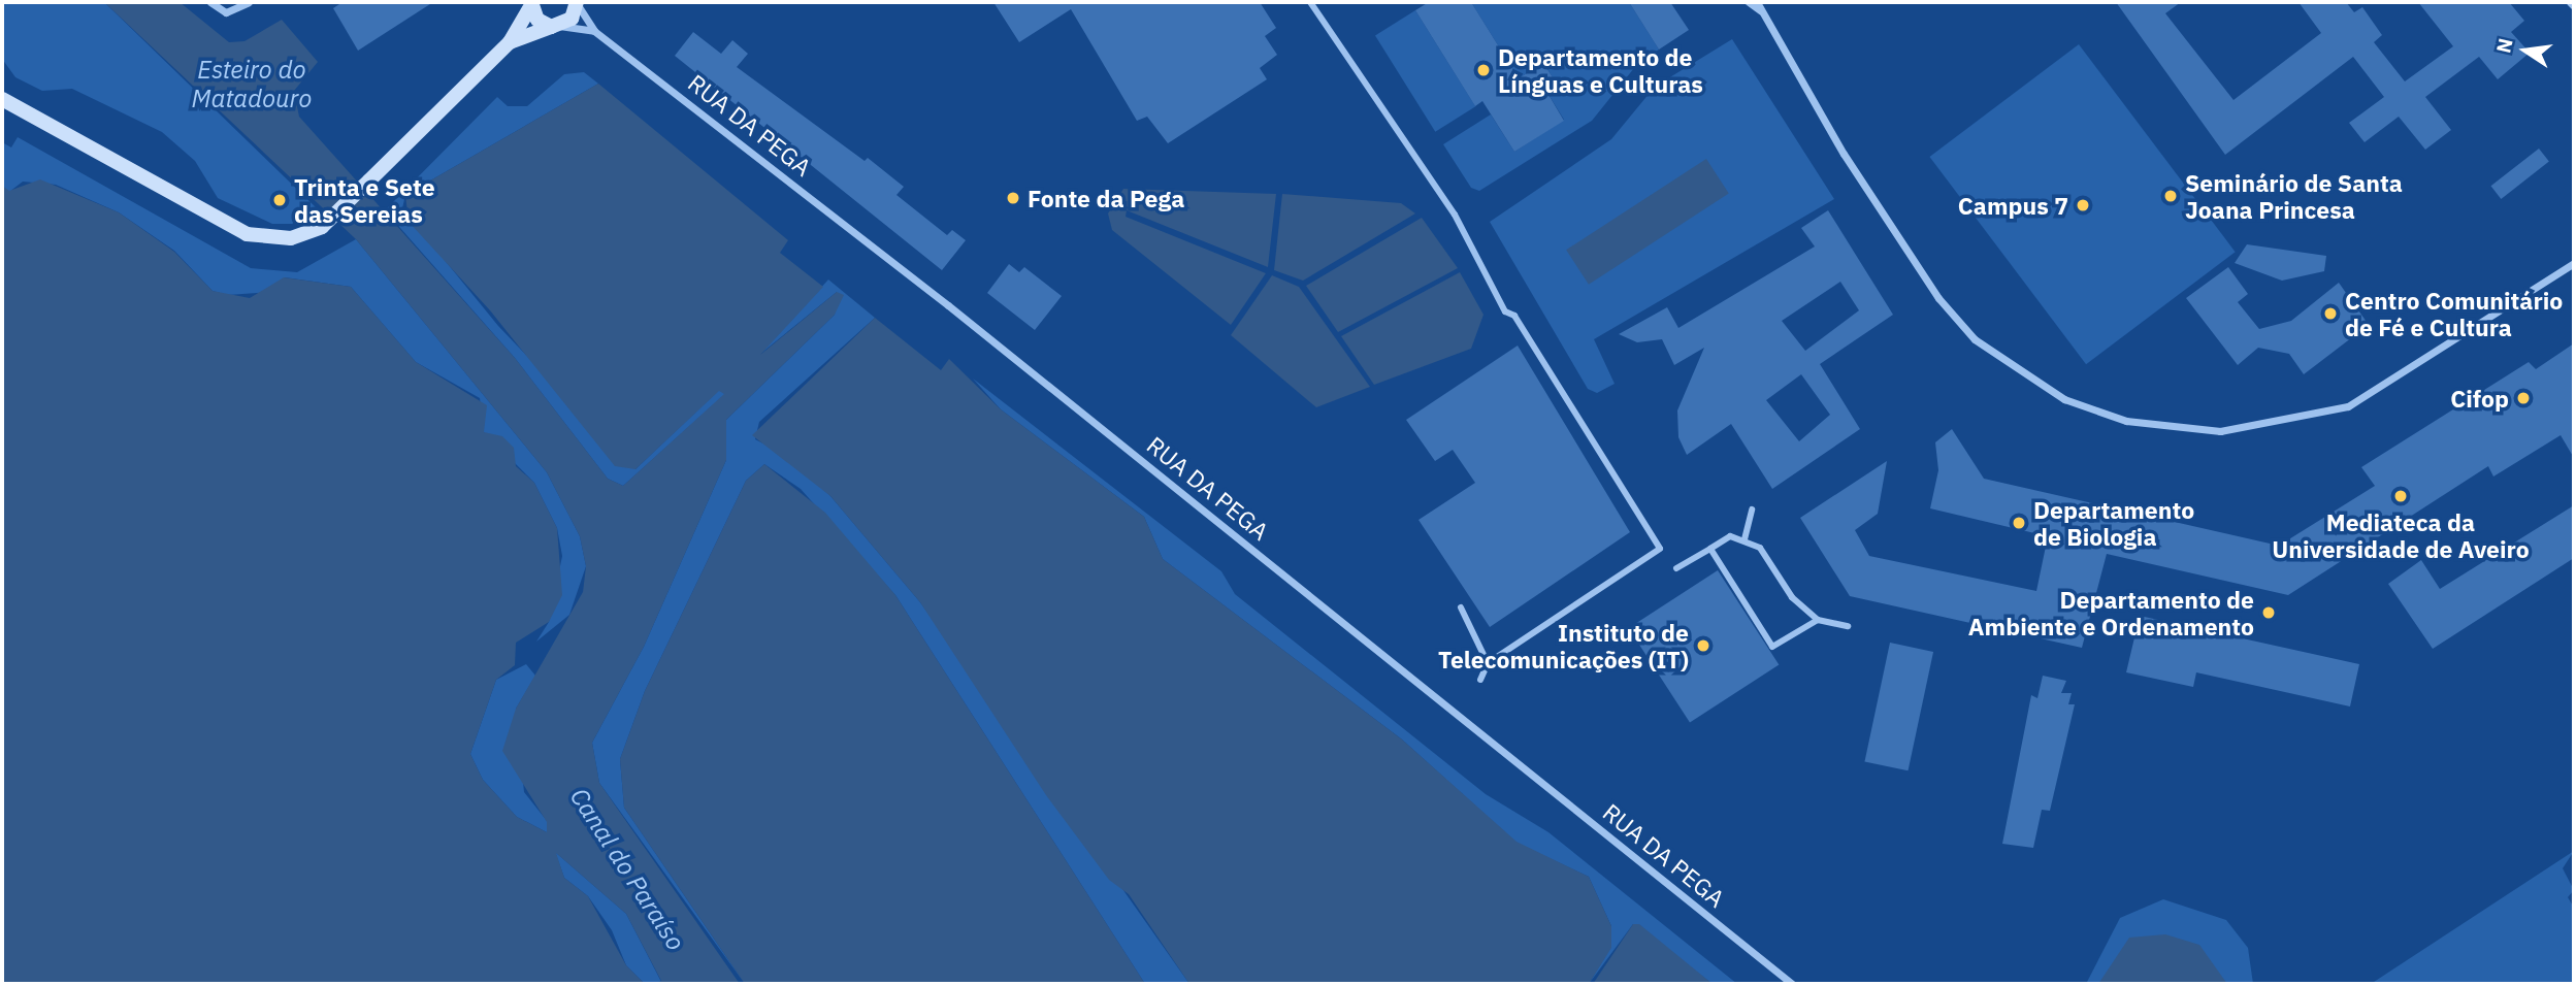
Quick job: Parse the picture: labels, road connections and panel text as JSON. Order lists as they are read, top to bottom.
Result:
{
  "streets": {
    "street": ["RUA DA PEGA"]
  },
  "water": ["Esteiro do Matadouro", "Canal do Paraíso"],
  "places": [
    "Departamento de Línguas e Culturas",
    "Seminário de Santa Joana Princesa",
    "Fonte da Pega",
    "Trinta e Sete das Sereias",
    "Campus 7",
    "Centro Comunitário de Fé e Cultura",
    "Cifop",
    "Mediateca da Universidade de Aveiro",
    "Departamento de Biologia",
    "Departamento de Ambiente e Ordenamento",
    "Instituto de Telecomunicações (IT)"
  ],
  "north": "left"
}
